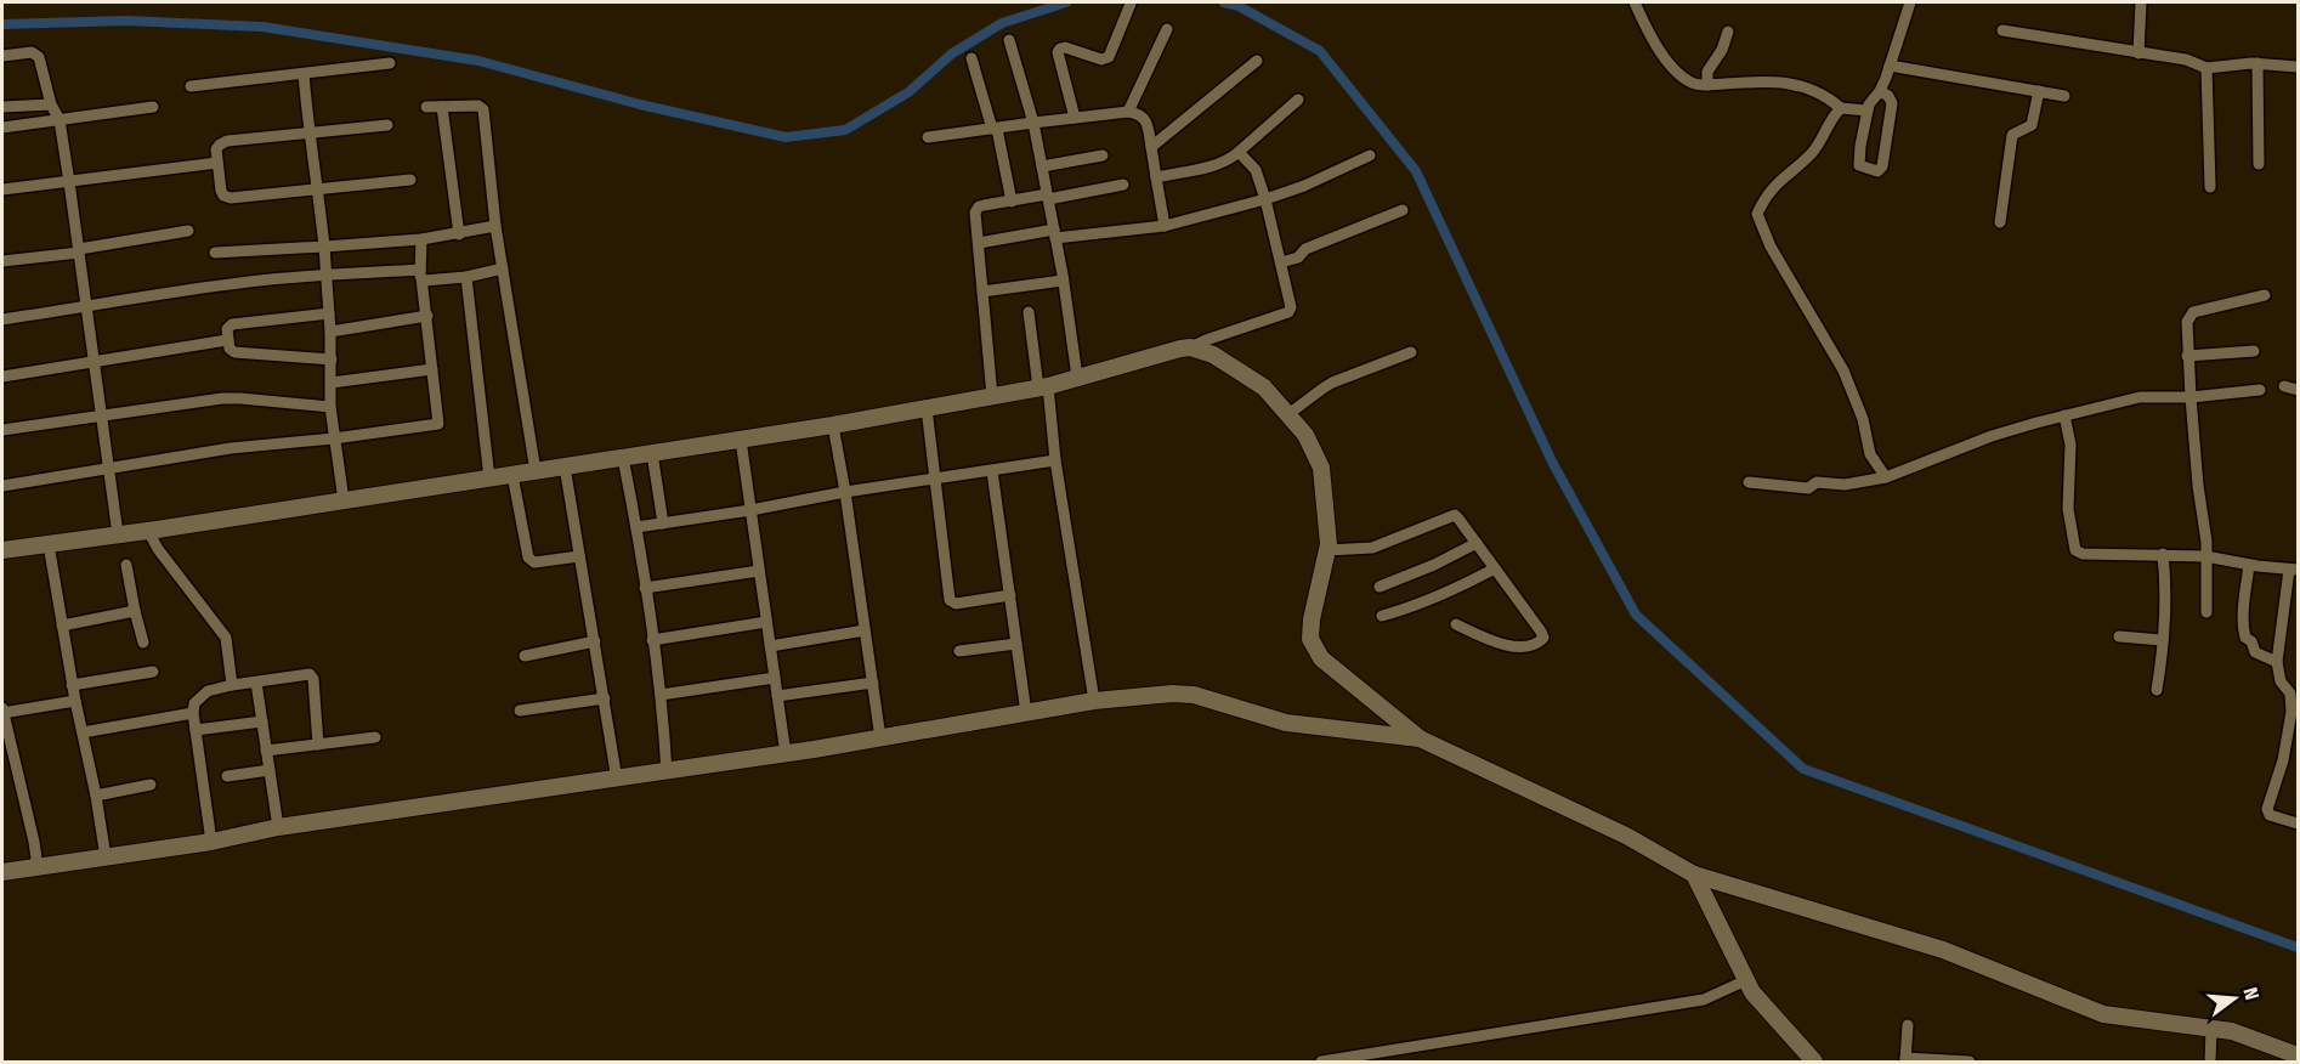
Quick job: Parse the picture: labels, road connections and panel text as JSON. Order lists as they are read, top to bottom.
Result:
{
  "north": "right"
}
